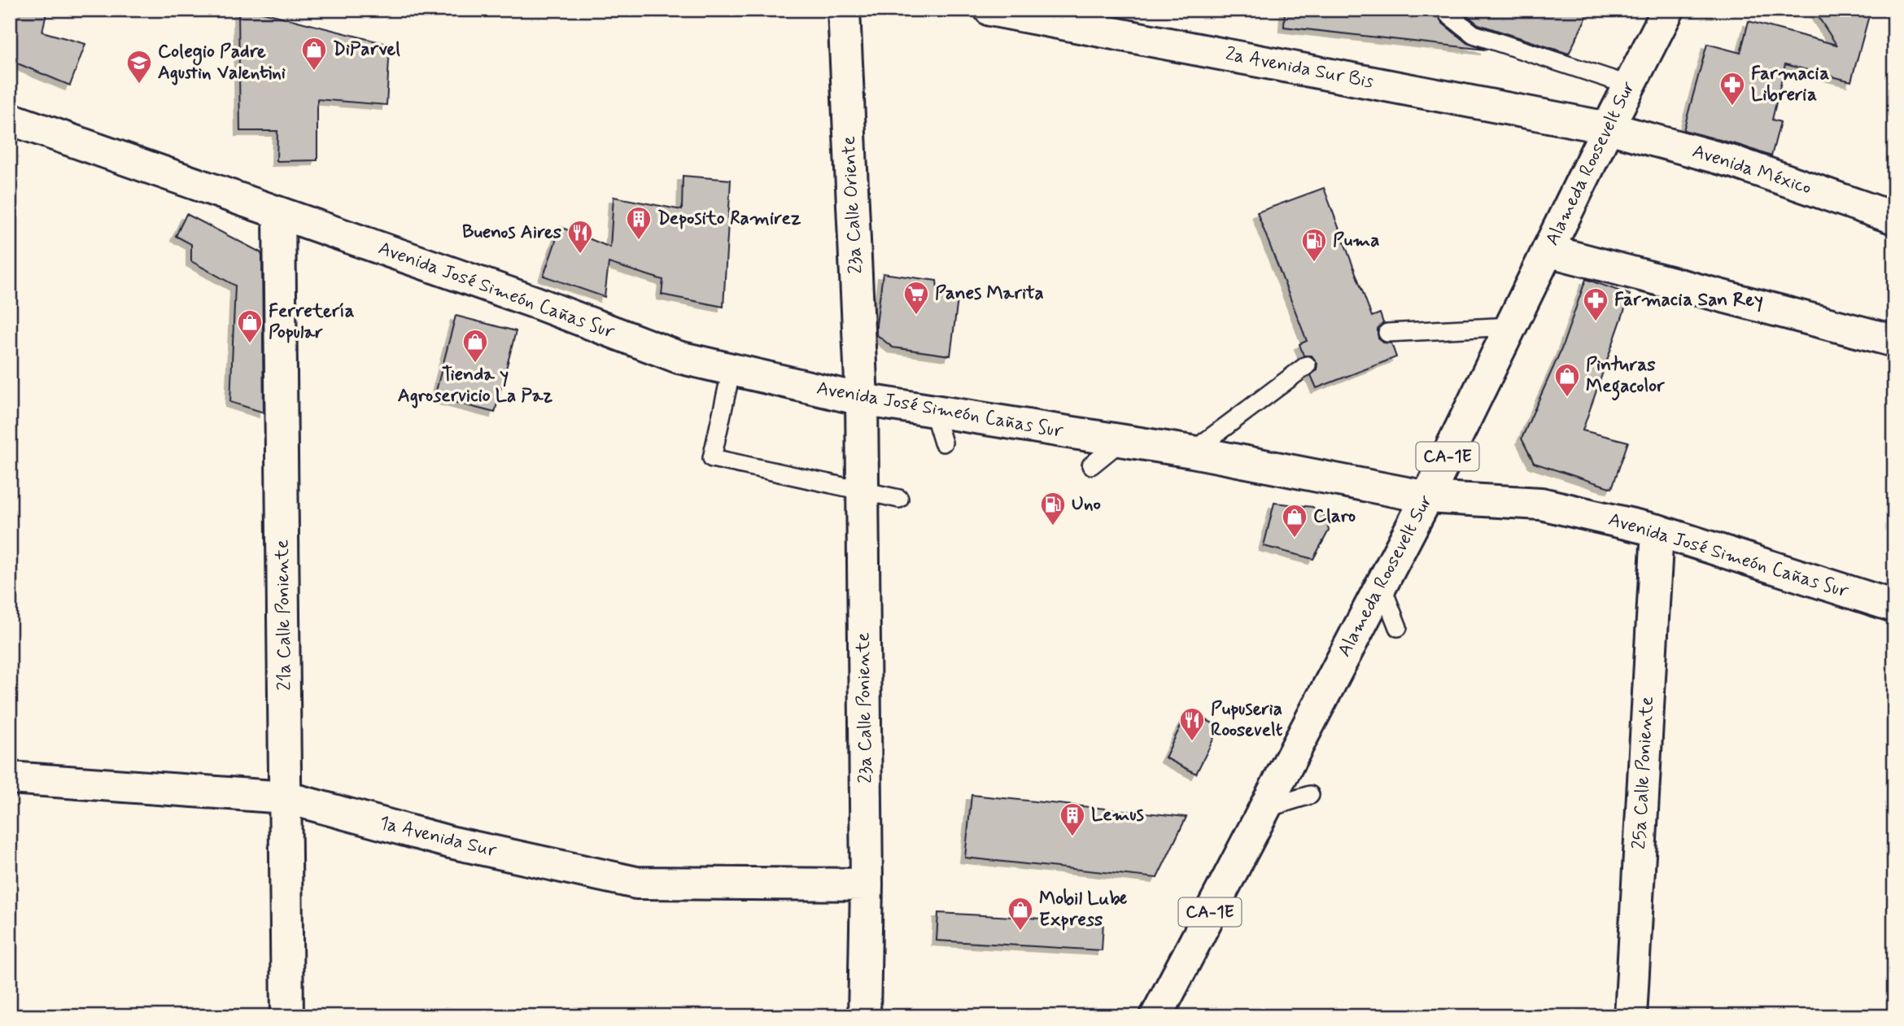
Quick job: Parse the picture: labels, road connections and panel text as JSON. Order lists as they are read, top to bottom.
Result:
{
  "streets": {
    "main road": [
      "2a Avenida Sur Bis",
      "Alameda Roosevelt Sur",
      "Avenida México",
      "23a Calle Oriente",
      "Avenida José Simeón Cañas Sur",
      "CA-1E",
      "21a Calle Poniente",
      "23a Calle Poniente",
      "25a Calle Poniente",
      "1a Avenida Sur"
    ]
  },
  "crossings": [
    ["2a Avenida Sur Bis", "Alameda Roosevelt Sur"],
    ["2a Avenida Sur Bis", "Avenida México"],
    ["Alameda Roosevelt Sur", "Avenida México"],
    ["Alameda Roosevelt Sur", "Avenida José Simeón Cañas Sur"],
    ["23a Calle Oriente", "Avenida José Simeón Cañas Sur"],
    ["23a Calle Oriente", "23a Calle Poniente"],
    ["Avenida José Simeón Cañas Sur", "21a Calle Poniente"],
    ["Avenida José Simeón Cañas Sur", "23a Calle Poniente"],
    ["Avenida José Simeón Cañas Sur", "25a Calle Poniente"],
    ["21a Calle Poniente", "1a Avenida Sur"],
    ["23a Calle Poniente", "1a Avenida Sur"]
  ],
  "places": {
    "shop": [
      "DiParvel",
      "Ferretería Popular",
      "Tienda y Agroservicio La Paz",
      "Pinturas Megacolor",
      "Claro",
      "Mobil Lube Express"
    ],
    "school or university": ["Colegio Padre Agustin Valentini"],
    "pharmacy": ["Farmacia Libreria", "Farmacia San Rey"],
    "building": ["Deposito Ramirez", "Lemus"],
    "restaurant": ["Buenos Aires", "Pupuseria Roosevelt"],
    "fuel station": ["Puma", "Uno"],
    "supermarket": ["Panes Marita"]
  }
}
